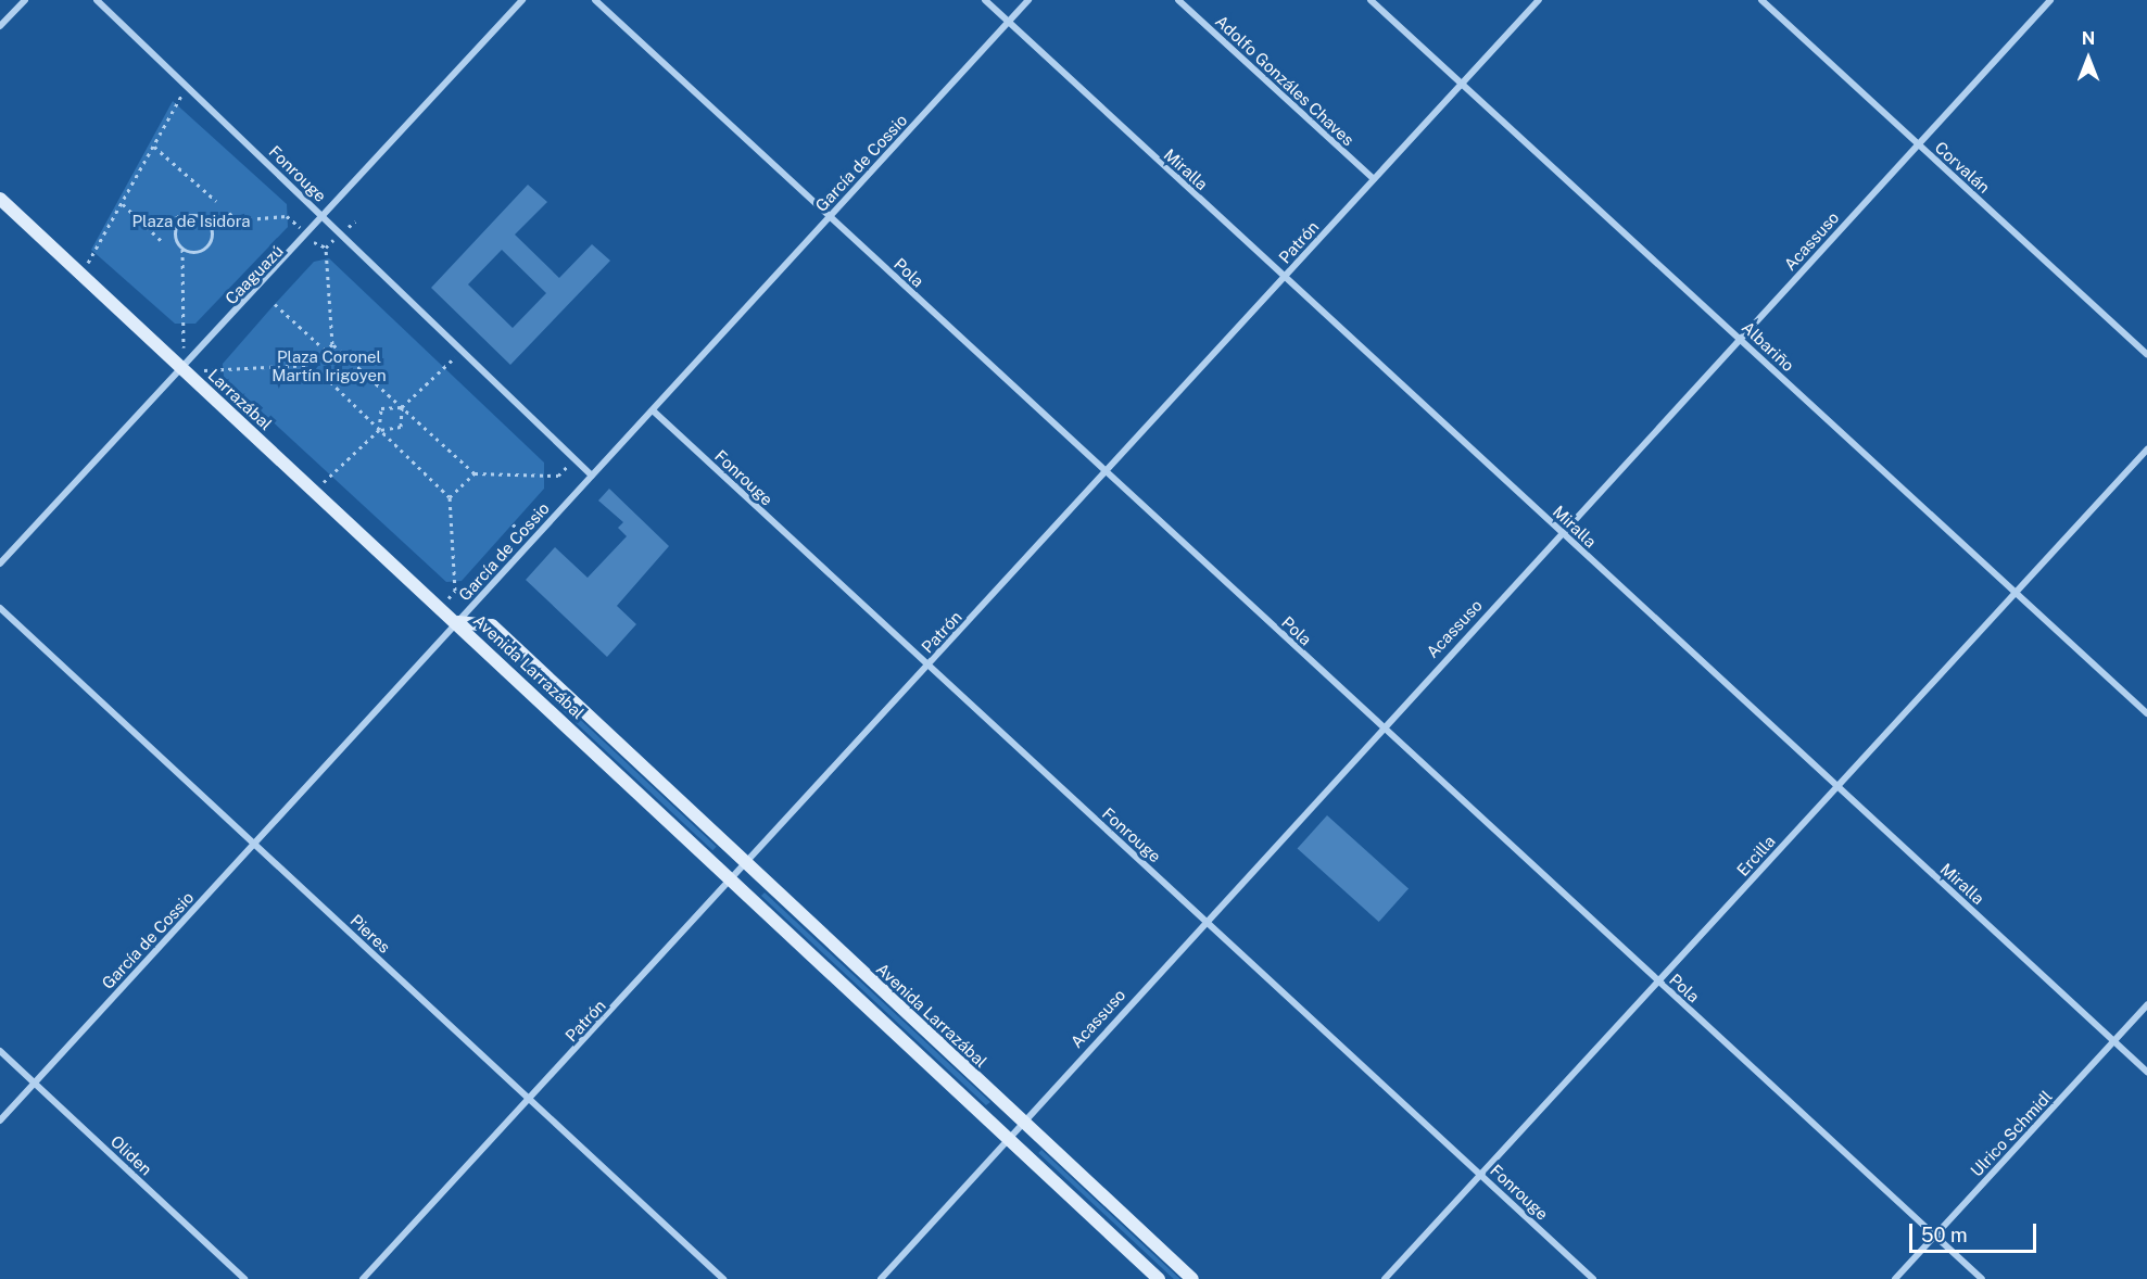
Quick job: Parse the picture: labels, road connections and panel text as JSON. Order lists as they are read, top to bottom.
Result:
{
  "streets": {
    "street": [
      "Adolfo Gonzáles Chaves",
      "García de Cossio",
      "Corvalán",
      "Miralla",
      "Fonrouge",
      "Acassuso",
      "Patrón",
      "Pola",
      "Caaguazú",
      "Albariño",
      "Larrazábal",
      "Avenida Larrazábal",
      "Ercilla",
      "Pieres",
      "Ulrico Schmidl",
      "Oliden"
    ]
  },
  "crossings": [
    ["Adolfo Gonzáles Chaves", "Patrón"],
    ["García de Cossio", "Miralla"],
    ["García de Cossio", "Fonrouge"],
    ["García de Cossio", "Pola"],
    ["García de Cossio", "Larrazábal"],
    ["García de Cossio", "Avenida Larrazábal"],
    ["García de Cossio", "Pieres"],
    ["García de Cossio", "Oliden"],
    ["Corvalán", "Acassuso"],
    ["Miralla", "Acassuso"],
    ["Miralla", "Patrón"],
    ["Miralla", "Ercilla"],
    ["Miralla", "Ulrico Schmidl"],
    ["Fonrouge", "Acassuso"],
    ["Fonrouge", "Patrón"],
    ["Fonrouge", "Caaguazú"],
    ["Fonrouge", "Ercilla"],
    ["Acassuso", "Pola"],
    ["Acassuso", "Albariño"],
    ["Acassuso", "Avenida Larrazábal"],
    ["Patrón", "Pola"],
    ["Patrón", "Albariño"],
    ["Patrón", "Avenida Larrazábal"],
    ["Patrón", "Pieres"],
    ["Pola", "Ercilla"],
    ["Pola", "Ulrico Schmidl"],
    ["Caaguazú", "Larrazábal"],
    ["Albariño", "Ercilla"],
    ["Larrazábal", "Avenida Larrazábal"]
  ],
  "parks": ["Plaza de Isidora", "Plaza Coronel Martín Irigoyen"],
  "scale_bar": "50 m",
  "north": "top"
}
